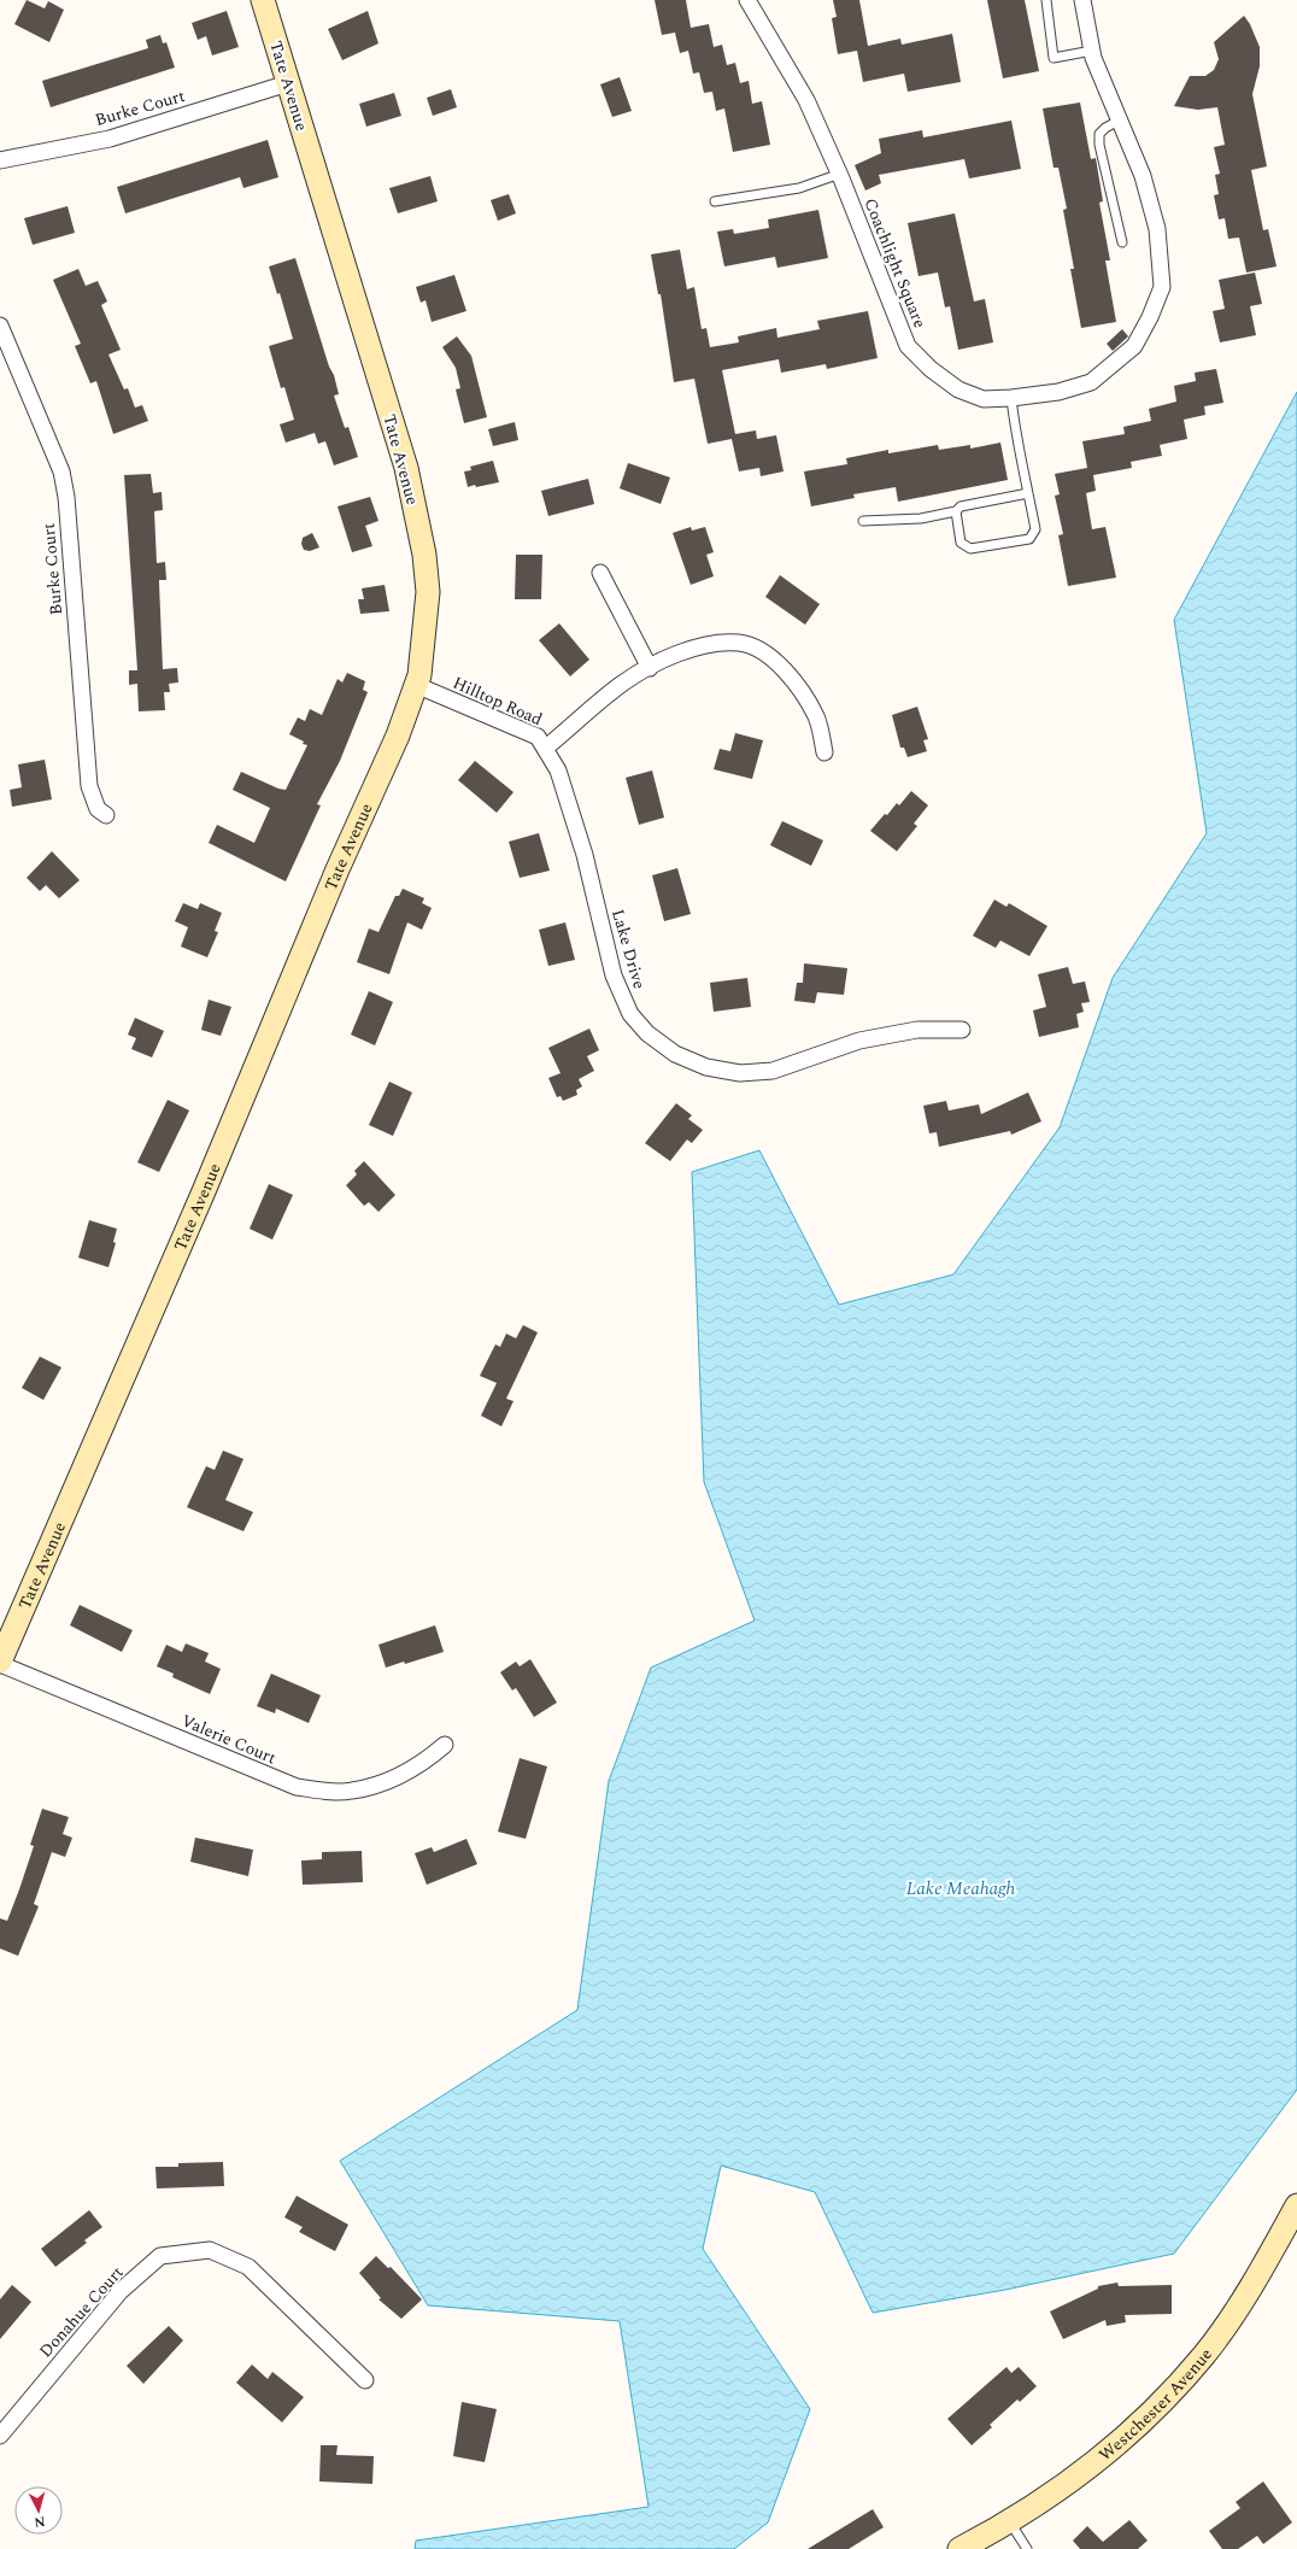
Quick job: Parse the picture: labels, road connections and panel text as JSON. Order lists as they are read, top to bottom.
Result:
{
  "streets": {
    "street": [
      "Tate Avenue",
      "Burke Court",
      "Coachlight Square",
      "Hilltop Road",
      "Lake Drive",
      "Valerie Court",
      "Donahue Court",
      "Westchester Avenue"
    ]
  },
  "crossings": [
    ["Tate Avenue", "Burke Court"],
    ["Tate Avenue", "Hilltop Road"],
    ["Tate Avenue", "Valerie Court"],
    ["Hilltop Road", "Lake Drive"]
  ],
  "water": ["Lake Meahagh"],
  "north": "bottom"
}
